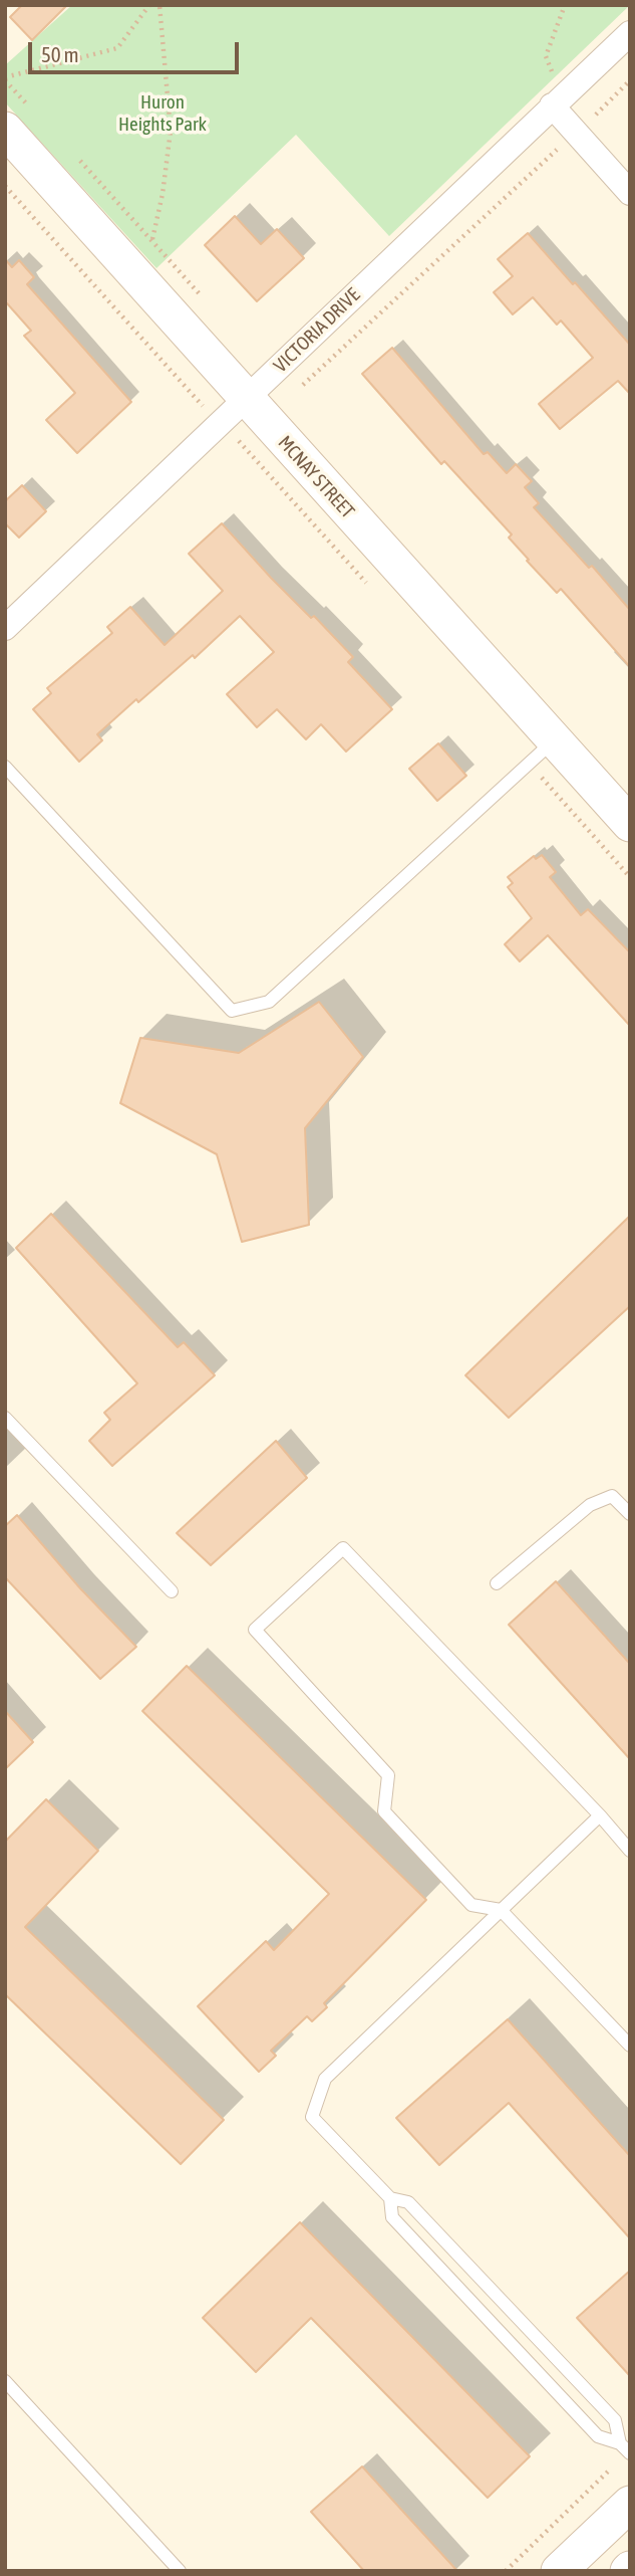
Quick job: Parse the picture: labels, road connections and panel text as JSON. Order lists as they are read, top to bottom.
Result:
{
  "streets": {
    "street": ["VICTORIA DRIVE", "MCNAY STREET"]
  },
  "crossings": [
    ["VICTORIA DRIVE", "MCNAY STREET"]
  ],
  "parks": ["Huron Heights Park"],
  "scale_bar": "50 m"
}
